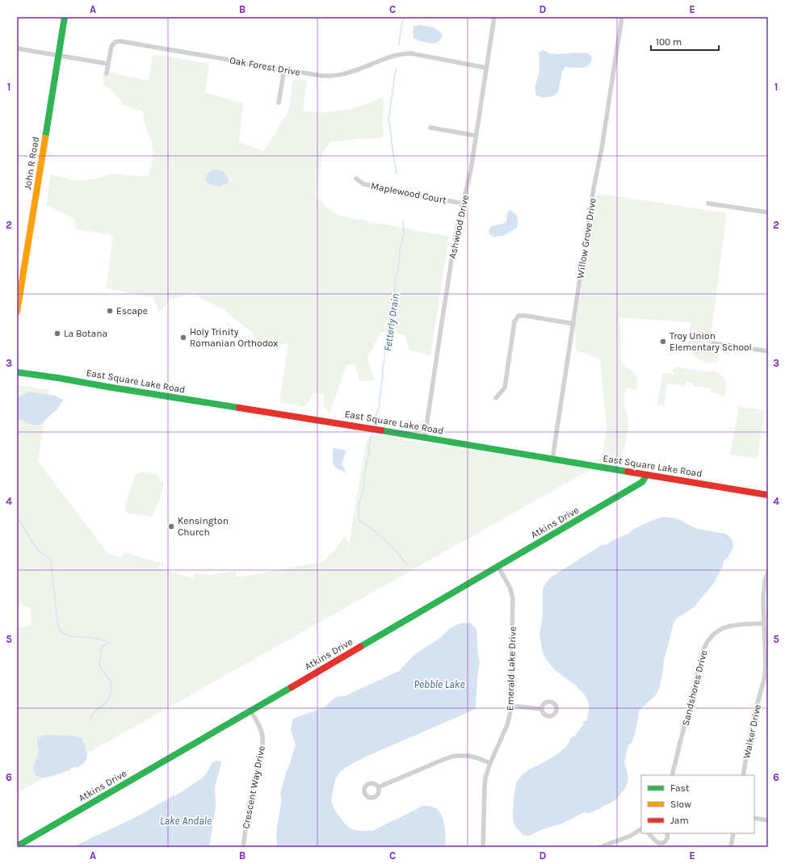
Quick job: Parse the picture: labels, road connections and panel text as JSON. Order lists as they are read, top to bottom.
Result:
{
  "streets": {
    "main road": ["John R Road", "East Square Lake Road", "Atkins Drive"],
    "street": [
      "Oak Forest Drive",
      "Maplewood Court",
      "Ashwood Drive",
      "Willow Grove Drive",
      "Emerald Lake Drive",
      "Sandshores Drive",
      "Walker Drive",
      "Crescent Way Drive"
    ]
  },
  "crossings": [
    ["Oak Forest Drive", "Ashwood Drive"],
    ["Maplewood Court", "Ashwood Drive"],
    ["Ashwood Drive", "East Square Lake Road"],
    ["Willow Grove Drive", "East Square Lake Road"],
    ["East Square Lake Road", "Atkins Drive"],
    ["Atkins Drive", "Emerald Lake Drive"],
    ["Atkins Drive", "Crescent Way Drive"],
    ["Sandshores Drive", "Walker Drive"]
  ],
  "water": ["Fetterly Drain", "Pebble Lake", "Lake Andale"],
  "places": [
    "Escape",
    "La Botana",
    "Holy Trinity Romanian Orthodox",
    "Troy Union Elementary School",
    "Kensington Church"
  ],
  "legend": ["Fast", "Slow", "Jam"],
  "scale_bar": "100 m",
  "grid": {
    "columns": [
      "A",
      "B",
      "C",
      "D",
      "E"
    ],
    "rows": [
      "1",
      "2",
      "3",
      "4",
      "5",
      "6"
    ]
  }
}
